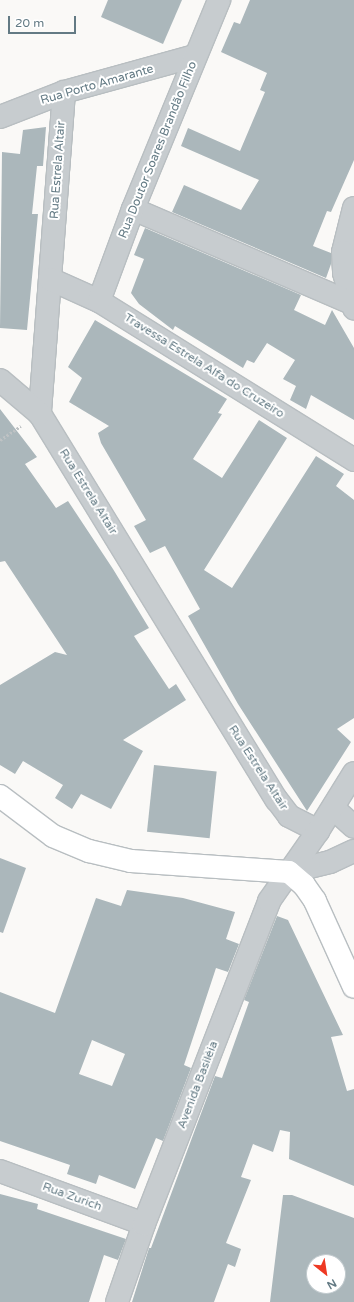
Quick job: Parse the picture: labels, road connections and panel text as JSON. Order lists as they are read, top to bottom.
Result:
{
  "streets": {
    "street": [
      "Rua Porto Amarante",
      "Rua Doutor Soares Brandão Filho",
      "Rua Estrela Altair",
      "Travessa Estrela Alfa do Cruzeiro",
      "Avenida Basiléia",
      "Rua Zurich"
    ]
  },
  "crossings": [
    ["Rua Porto Amarante", "Rua Doutor Soares Brandão Filho"],
    ["Rua Porto Amarante", "Rua Estrela Altair"],
    ["Rua Doutor Soares Brandão Filho", "Travessa Estrela Alfa do Cruzeiro"],
    ["Rua Estrela Altair", "Travessa Estrela Alfa do Cruzeiro"],
    ["Rua Estrela Altair", "Avenida Basiléia"],
    ["Avenida Basiléia", "Rua Zurich"]
  ],
  "scale_bar": "20 m",
  "north": "bottom right"
}
